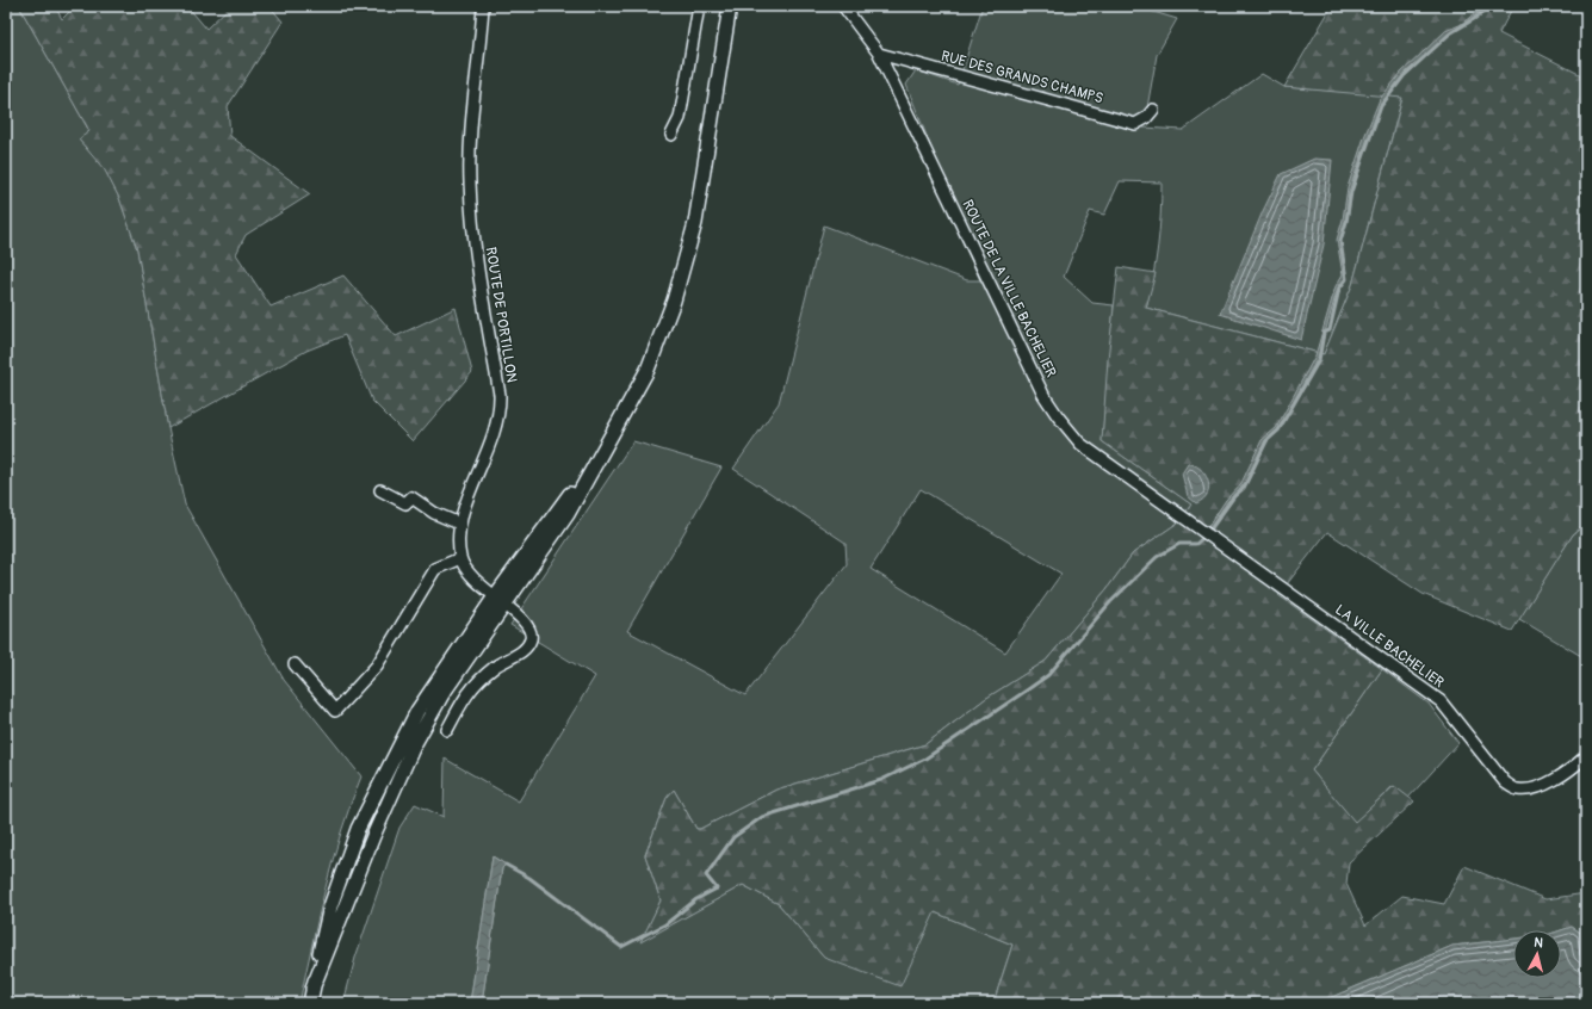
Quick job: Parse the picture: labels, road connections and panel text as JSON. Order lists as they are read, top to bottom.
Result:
{
  "streets": {
    "street": [
      "RUE DES GRANDS CHAMPS",
      "ROUTE DE LA VILLE BACHELIER",
      "ROUTE DE PORTILLON",
      "LA VILLE BACHELIER"
    ]
  },
  "crossings": [
    ["RUE DES GRANDS CHAMPS", "ROUTE DE LA VILLE BACHELIER"],
    ["ROUTE DE LA VILLE BACHELIER", "LA VILLE BACHELIER"]
  ],
  "north": "top"
}
